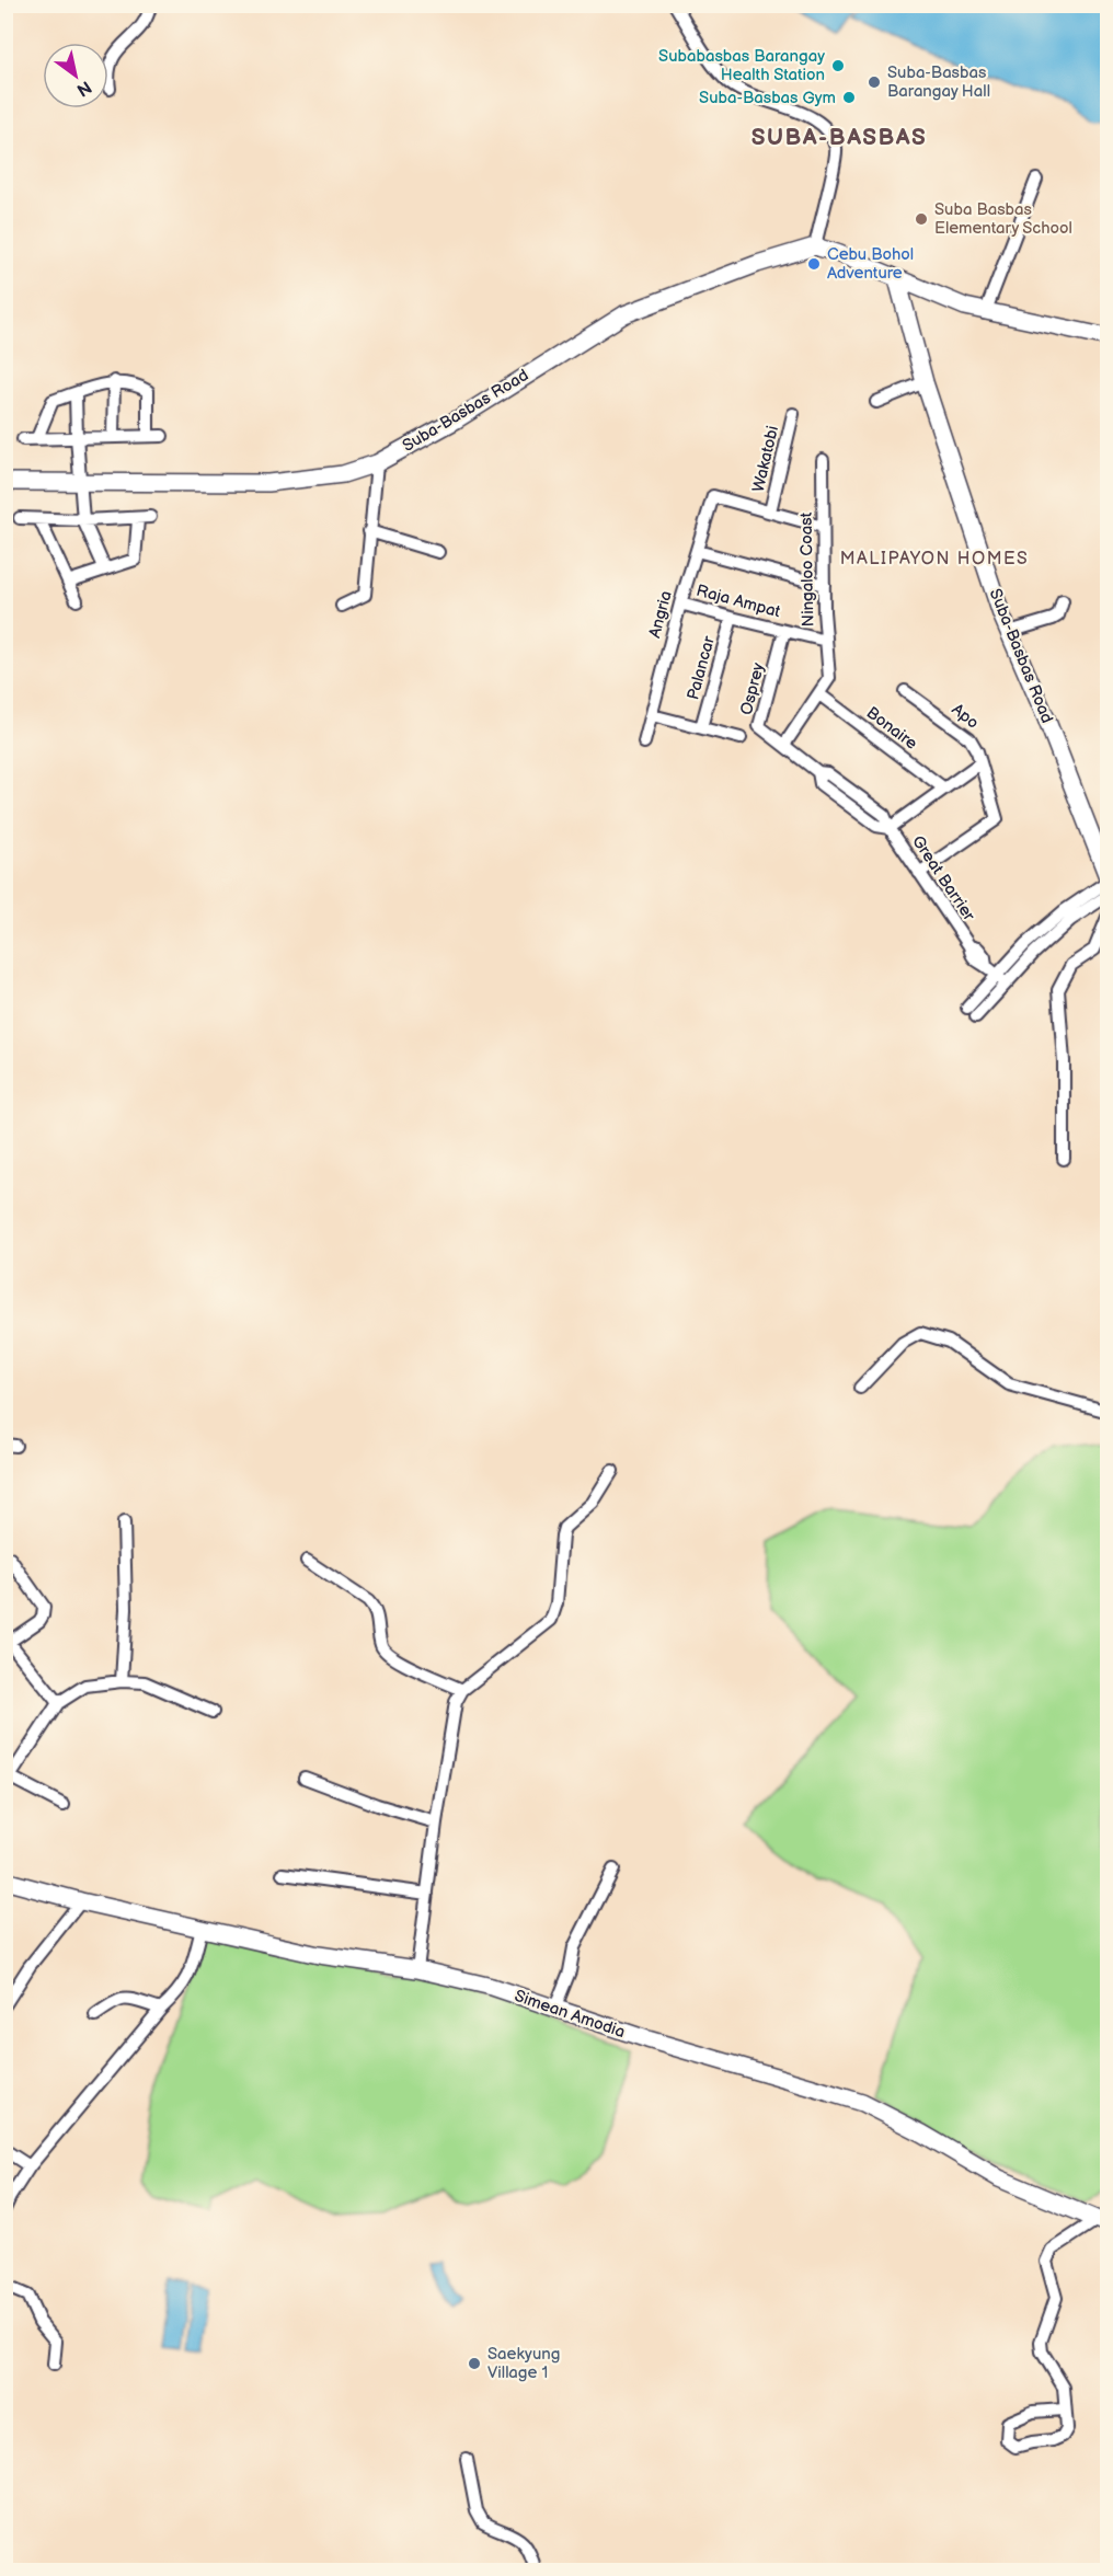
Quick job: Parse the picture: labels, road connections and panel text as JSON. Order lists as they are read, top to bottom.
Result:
{
  "streets": {
    "street": [
      "Suba-Basbas Road",
      "Wakatobi",
      "Ningaloo Coast",
      "Raja Ampat",
      "Angria",
      "Palancar",
      "Osprey",
      "Apo",
      "Bonaire",
      "Great Barrier",
      "Simean Amodia"
    ]
  },
  "crossings": [
    ["Wakatobi", "Angria"],
    ["Ningaloo Coast", "Raja Ampat"],
    ["Ningaloo Coast", "Bonaire"],
    ["Raja Ampat", "Angria"],
    ["Raja Ampat", "Palancar"],
    ["Raja Ampat", "Osprey"],
    ["Osprey", "Great Barrier"],
    ["Apo", "Great Barrier"]
  ],
  "districts": ["SUBA-BASBAS", "MALIPAYON HOMES"],
  "places": [
    "Subabasbas Barangay Health Station",
    "Suba-Basbas Barangay Hall",
    "Suba-Basbas Gym",
    "Suba Basbas Elementary School",
    "Cebu Bohol Adventure",
    "Saekyung Village 1"
  ],
  "north": "bottom right"
}
